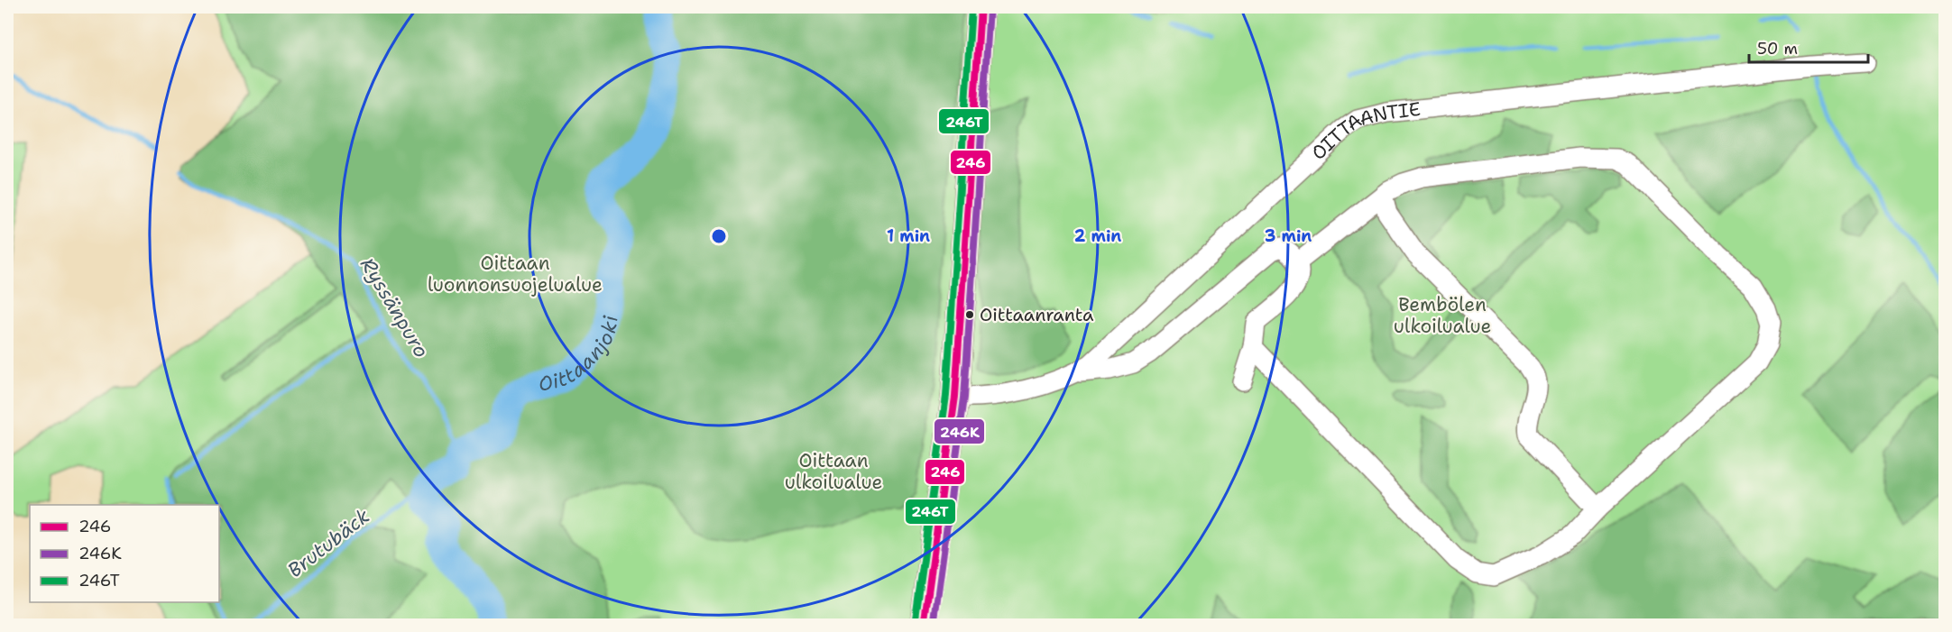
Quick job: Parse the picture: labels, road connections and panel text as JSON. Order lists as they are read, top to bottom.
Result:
{
  "streets": {
    "street": ["OITTAANTIE"]
  },
  "water": ["Ryssänpuro", "Oittaanjoki", "Brutubäck"],
  "parks": ["Oittaan luonnonsuojelualue", "Bembölen ulkoilualue", "Oittaan ulkoilualue"],
  "places": ["Oittaanranta"],
  "lines": ["transit line 246", "transit line 246T", "transit line 246K"],
  "legend": ["246", "246K", "246T"],
  "scale_bar": "50 m",
  "rings": ["1 min", "2 min", "3 min"]
}
